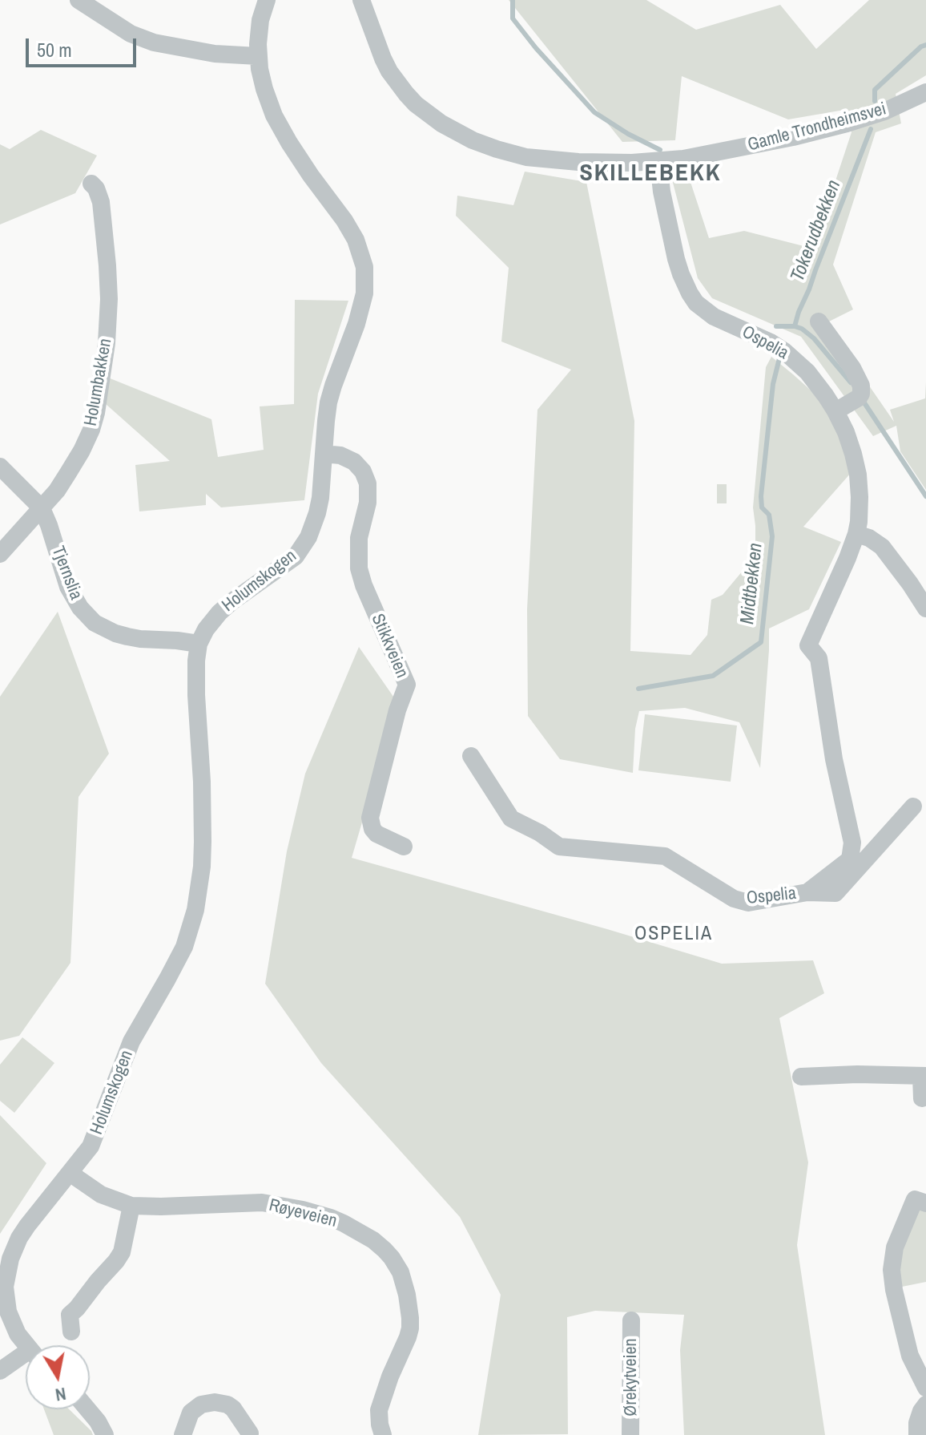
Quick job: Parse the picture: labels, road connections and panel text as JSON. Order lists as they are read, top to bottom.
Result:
{
  "streets": {
    "street": [
      "Gamle Trondheimsvei",
      "Ospelia",
      "Holumbakken",
      "Tjernslia",
      "Holumskogen",
      "Stikkveien",
      "Røyeveien",
      "Ørekytveien"
    ]
  },
  "crossings": [
    ["Gamle Trondheimsvei", "Ospelia"],
    ["Holumbakken", "Tjernslia"],
    ["Tjernslia", "Holumskogen"],
    ["Holumskogen", "Stikkveien"],
    ["Holumskogen", "Røyeveien"]
  ],
  "districts": ["SKILLEBEKK", "OSPELIA"],
  "water": ["Tokerudbekken", "Midtbekken"],
  "scale_bar": "50 m",
  "north": "bottom"
}
